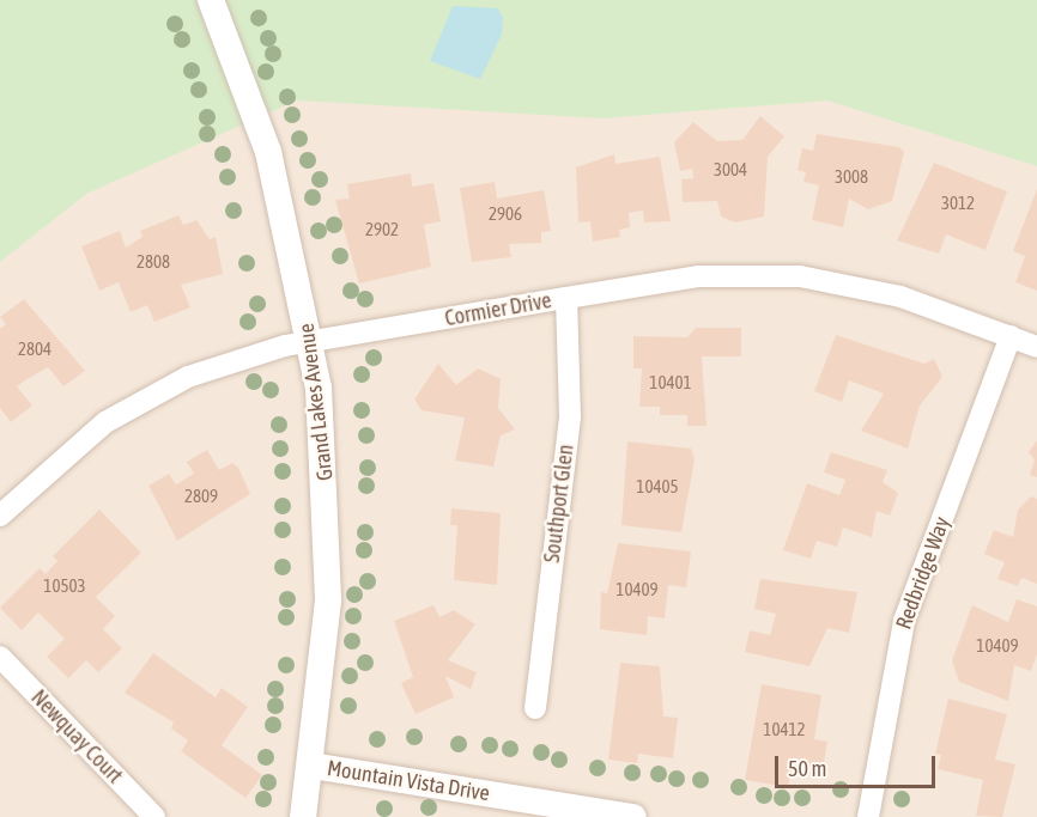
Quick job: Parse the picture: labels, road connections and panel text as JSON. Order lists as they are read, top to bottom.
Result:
{
  "streets": {
    "street": [
      "Cormier Drive",
      "Grand Lakes Avenue",
      "Southport Glen",
      "Redbridge Way",
      "Newquay Court",
      "Mountain Vista Drive"
    ]
  },
  "crossings": [
    ["Cormier Drive", "Grand Lakes Avenue"],
    ["Cormier Drive", "Southport Glen"],
    ["Cormier Drive", "Redbridge Way"],
    ["Grand Lakes Avenue", "Mountain Vista Drive"]
  ],
  "house_numbers": [
    "3004",
    "3008",
    "3012",
    "2906",
    "2902",
    "2808",
    "2804",
    "10401",
    "10405",
    "2809",
    "10503",
    "10409",
    "10409",
    "10412"
  ],
  "scale_bar": "50 m"
}
